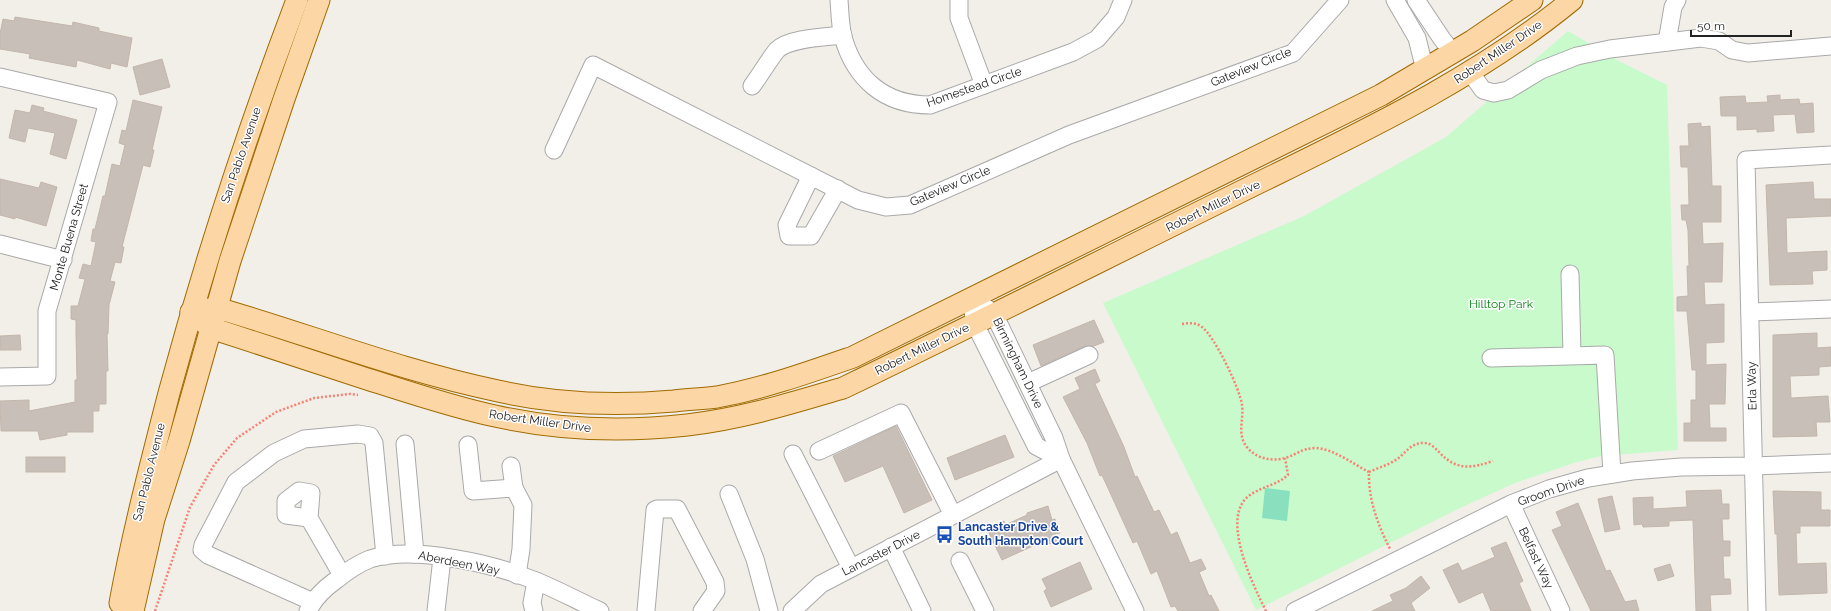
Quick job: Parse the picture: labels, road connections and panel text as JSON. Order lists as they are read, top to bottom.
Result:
{
  "streets": {
    "main road": ["Robert Miller Drive", "San Pablo Avenue"],
    "street": [
      "Gateview Circle",
      "Homestead Circle",
      "Monte Buena Street",
      "Birmingham Drive",
      "Erla Way",
      "Groom Drive",
      "Lancaster Drive",
      "Belfast Way",
      "Aberdeen Way"
    ]
  },
  "crossings": [
    ["Robert Miller Drive", "San Pablo Avenue"],
    ["Robert Miller Drive", "Birmingham Drive"],
    ["Birmingham Drive", "Lancaster Drive"],
    ["Erla Way", "Groom Drive"],
    ["Groom Drive", "Belfast Way"]
  ],
  "parks": ["Hilltop Park"],
  "places": {
    "bus stop": ["Lancaster Drive & South Hampton Court"]
  },
  "scale_bar": "50 m"
}
